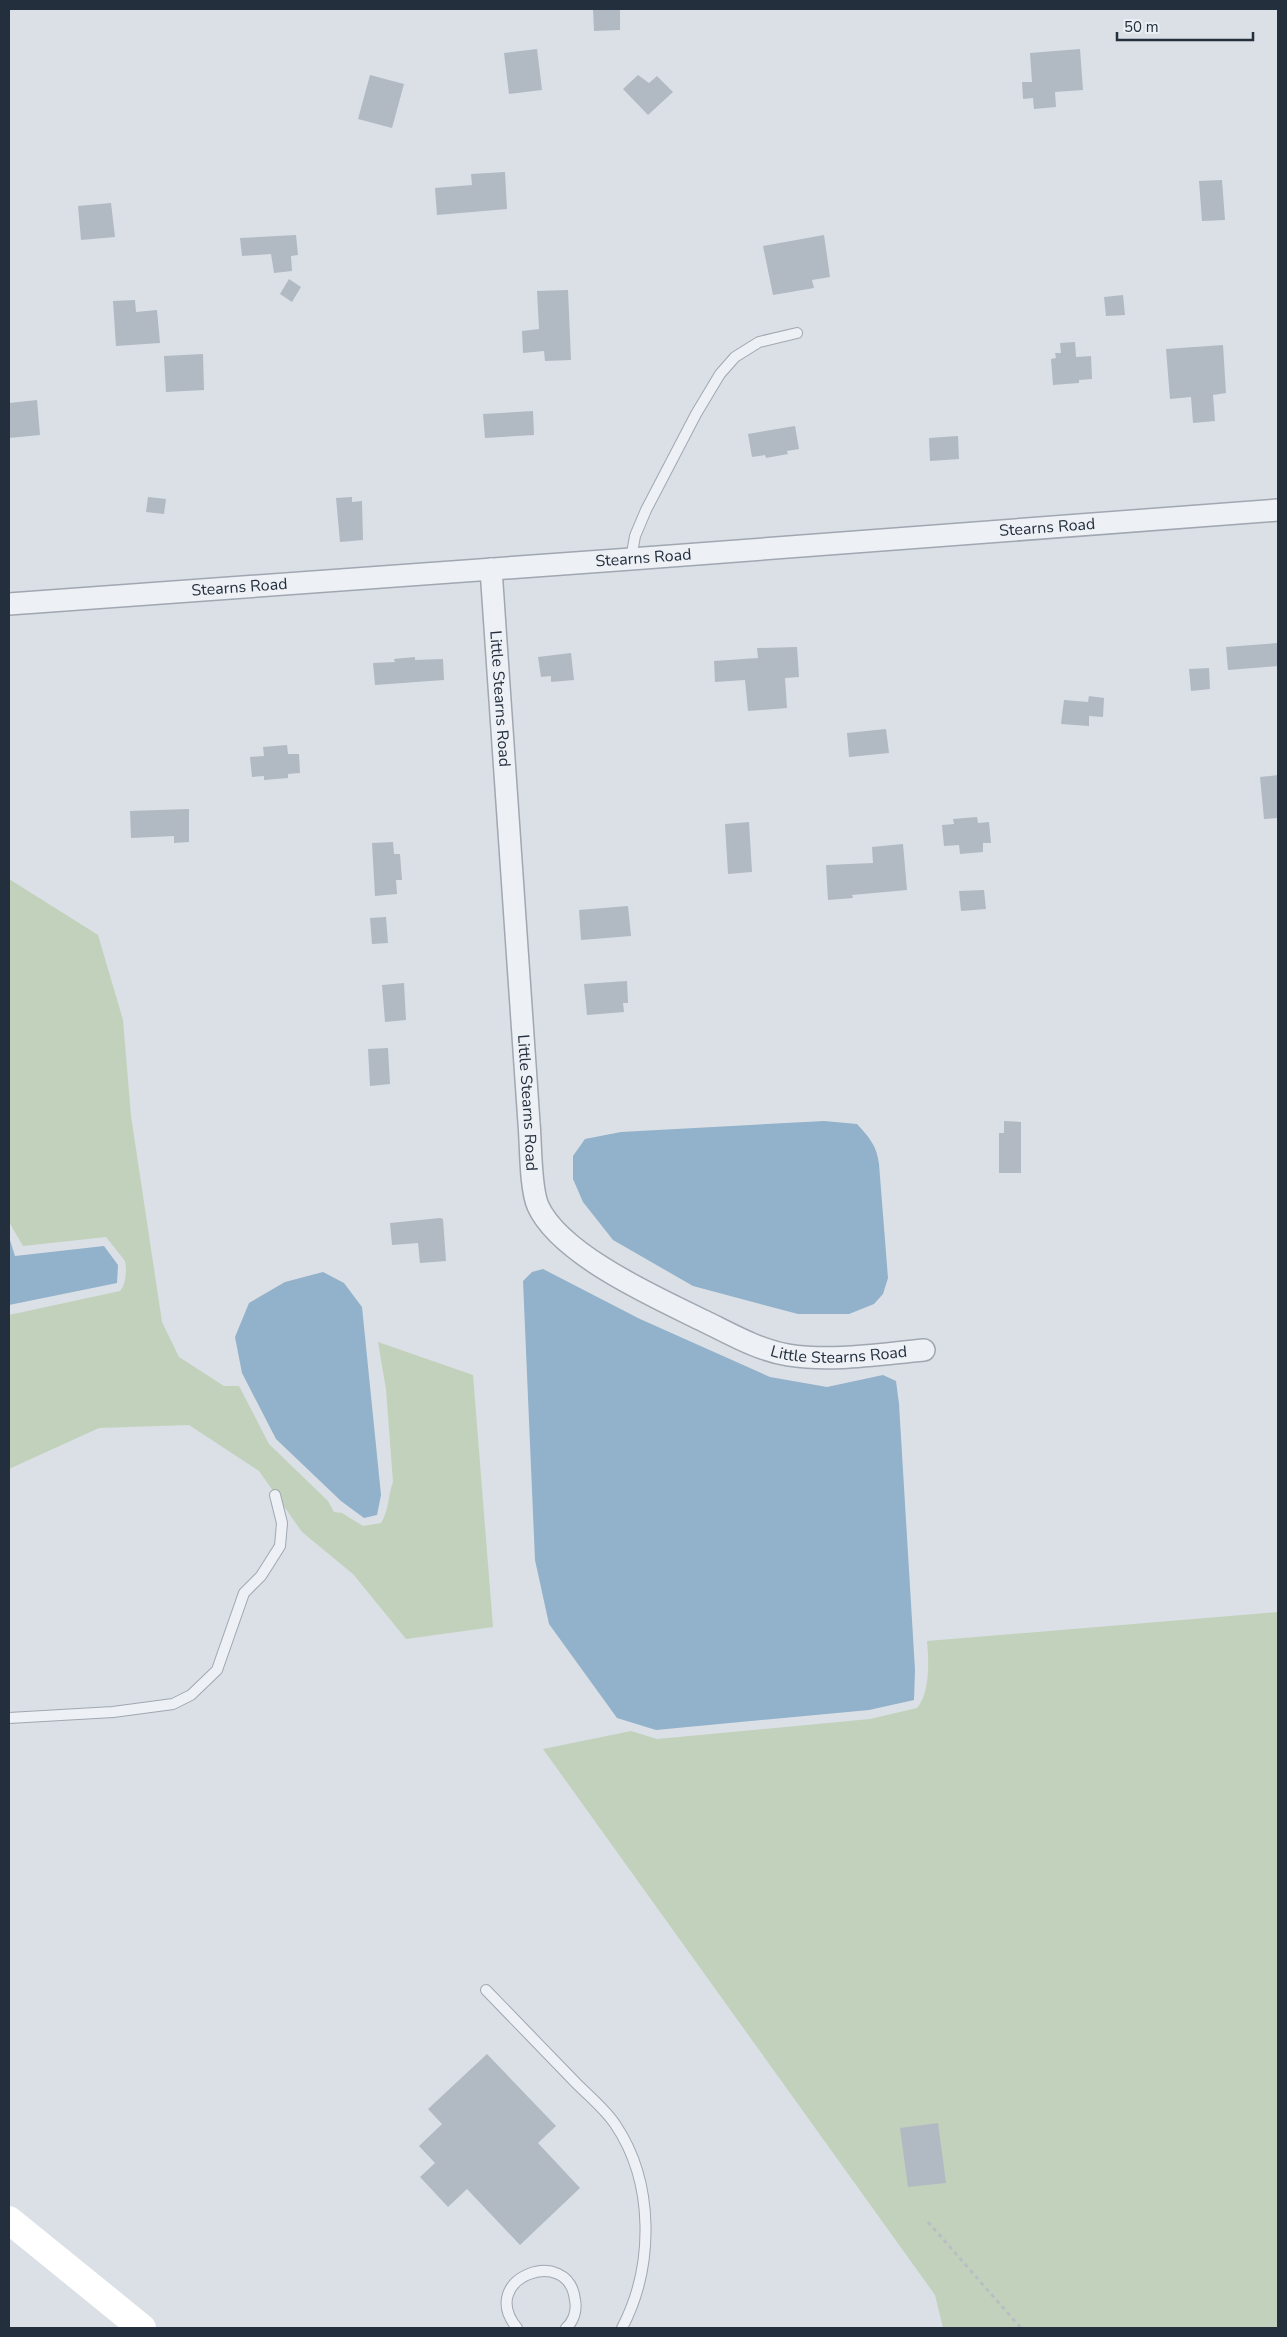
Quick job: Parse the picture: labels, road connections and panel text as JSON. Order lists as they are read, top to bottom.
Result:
{
  "streets": {
    "street": ["Stearns Road", "Little Stearns Road"]
  },
  "crossings": [
    ["Stearns Road", "Little Stearns Road"]
  ],
  "scale_bar": "50 m"
}
